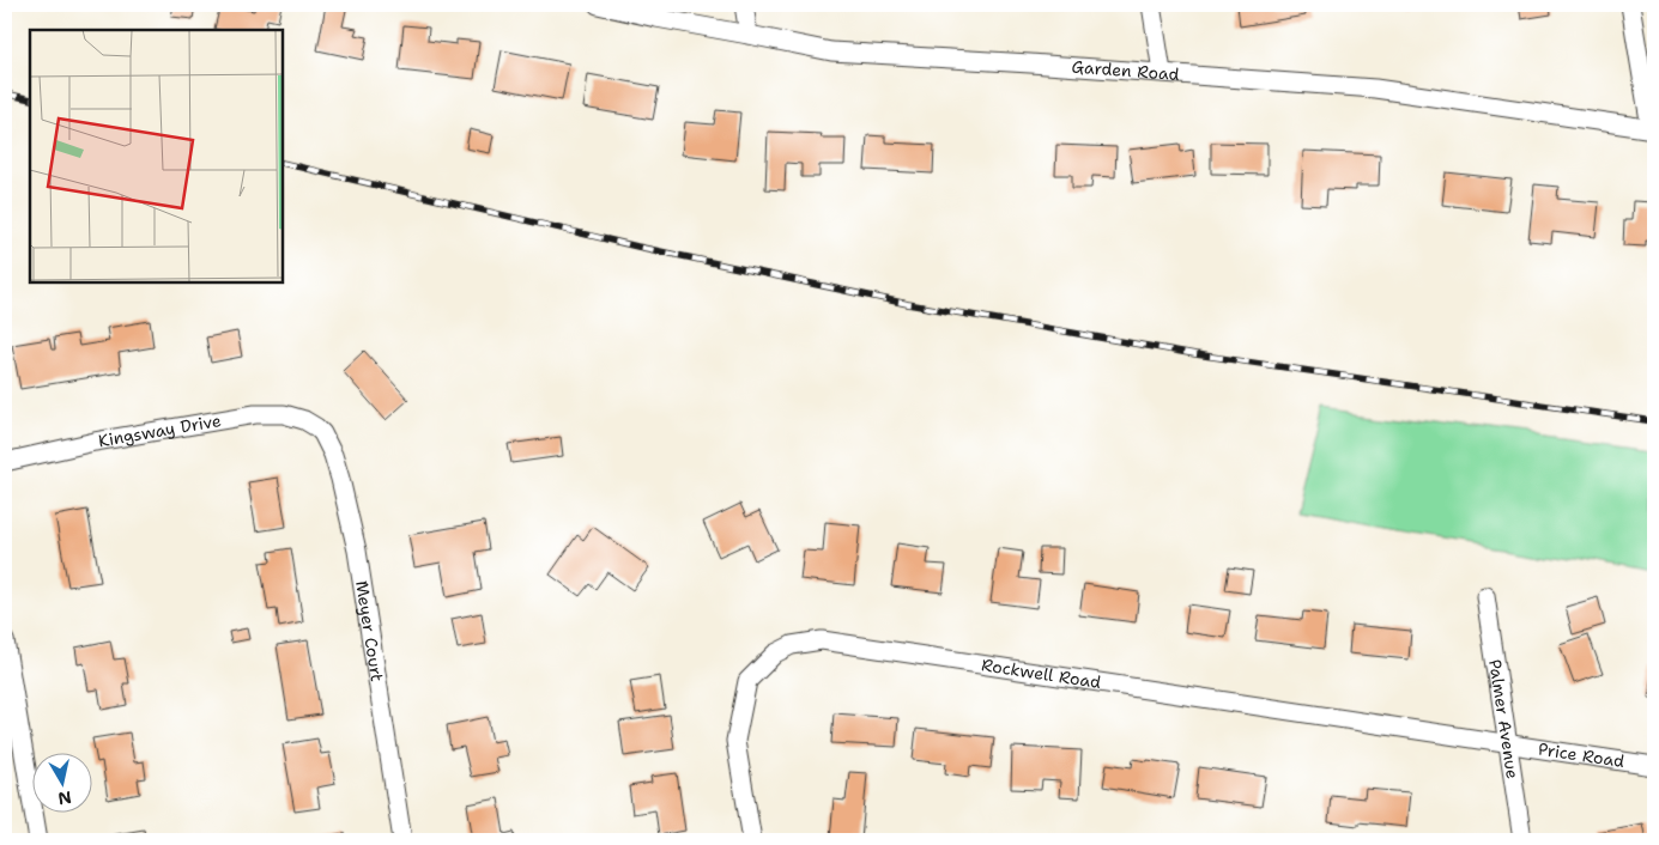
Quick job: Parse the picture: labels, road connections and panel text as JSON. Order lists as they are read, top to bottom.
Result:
{
  "streets": {
    "street": [
      "Garden Road",
      "Kingsway Drive",
      "Meyer Court",
      "Rockwell Road",
      "Palmer Avenue",
      "Price Road"
    ]
  },
  "crossings": [
    ["Kingsway Drive", "Meyer Court"],
    ["Rockwell Road", "Palmer Avenue"],
    ["Rockwell Road", "Price Road"],
    ["Palmer Avenue", "Price Road"]
  ],
  "north": "bottom"
}
